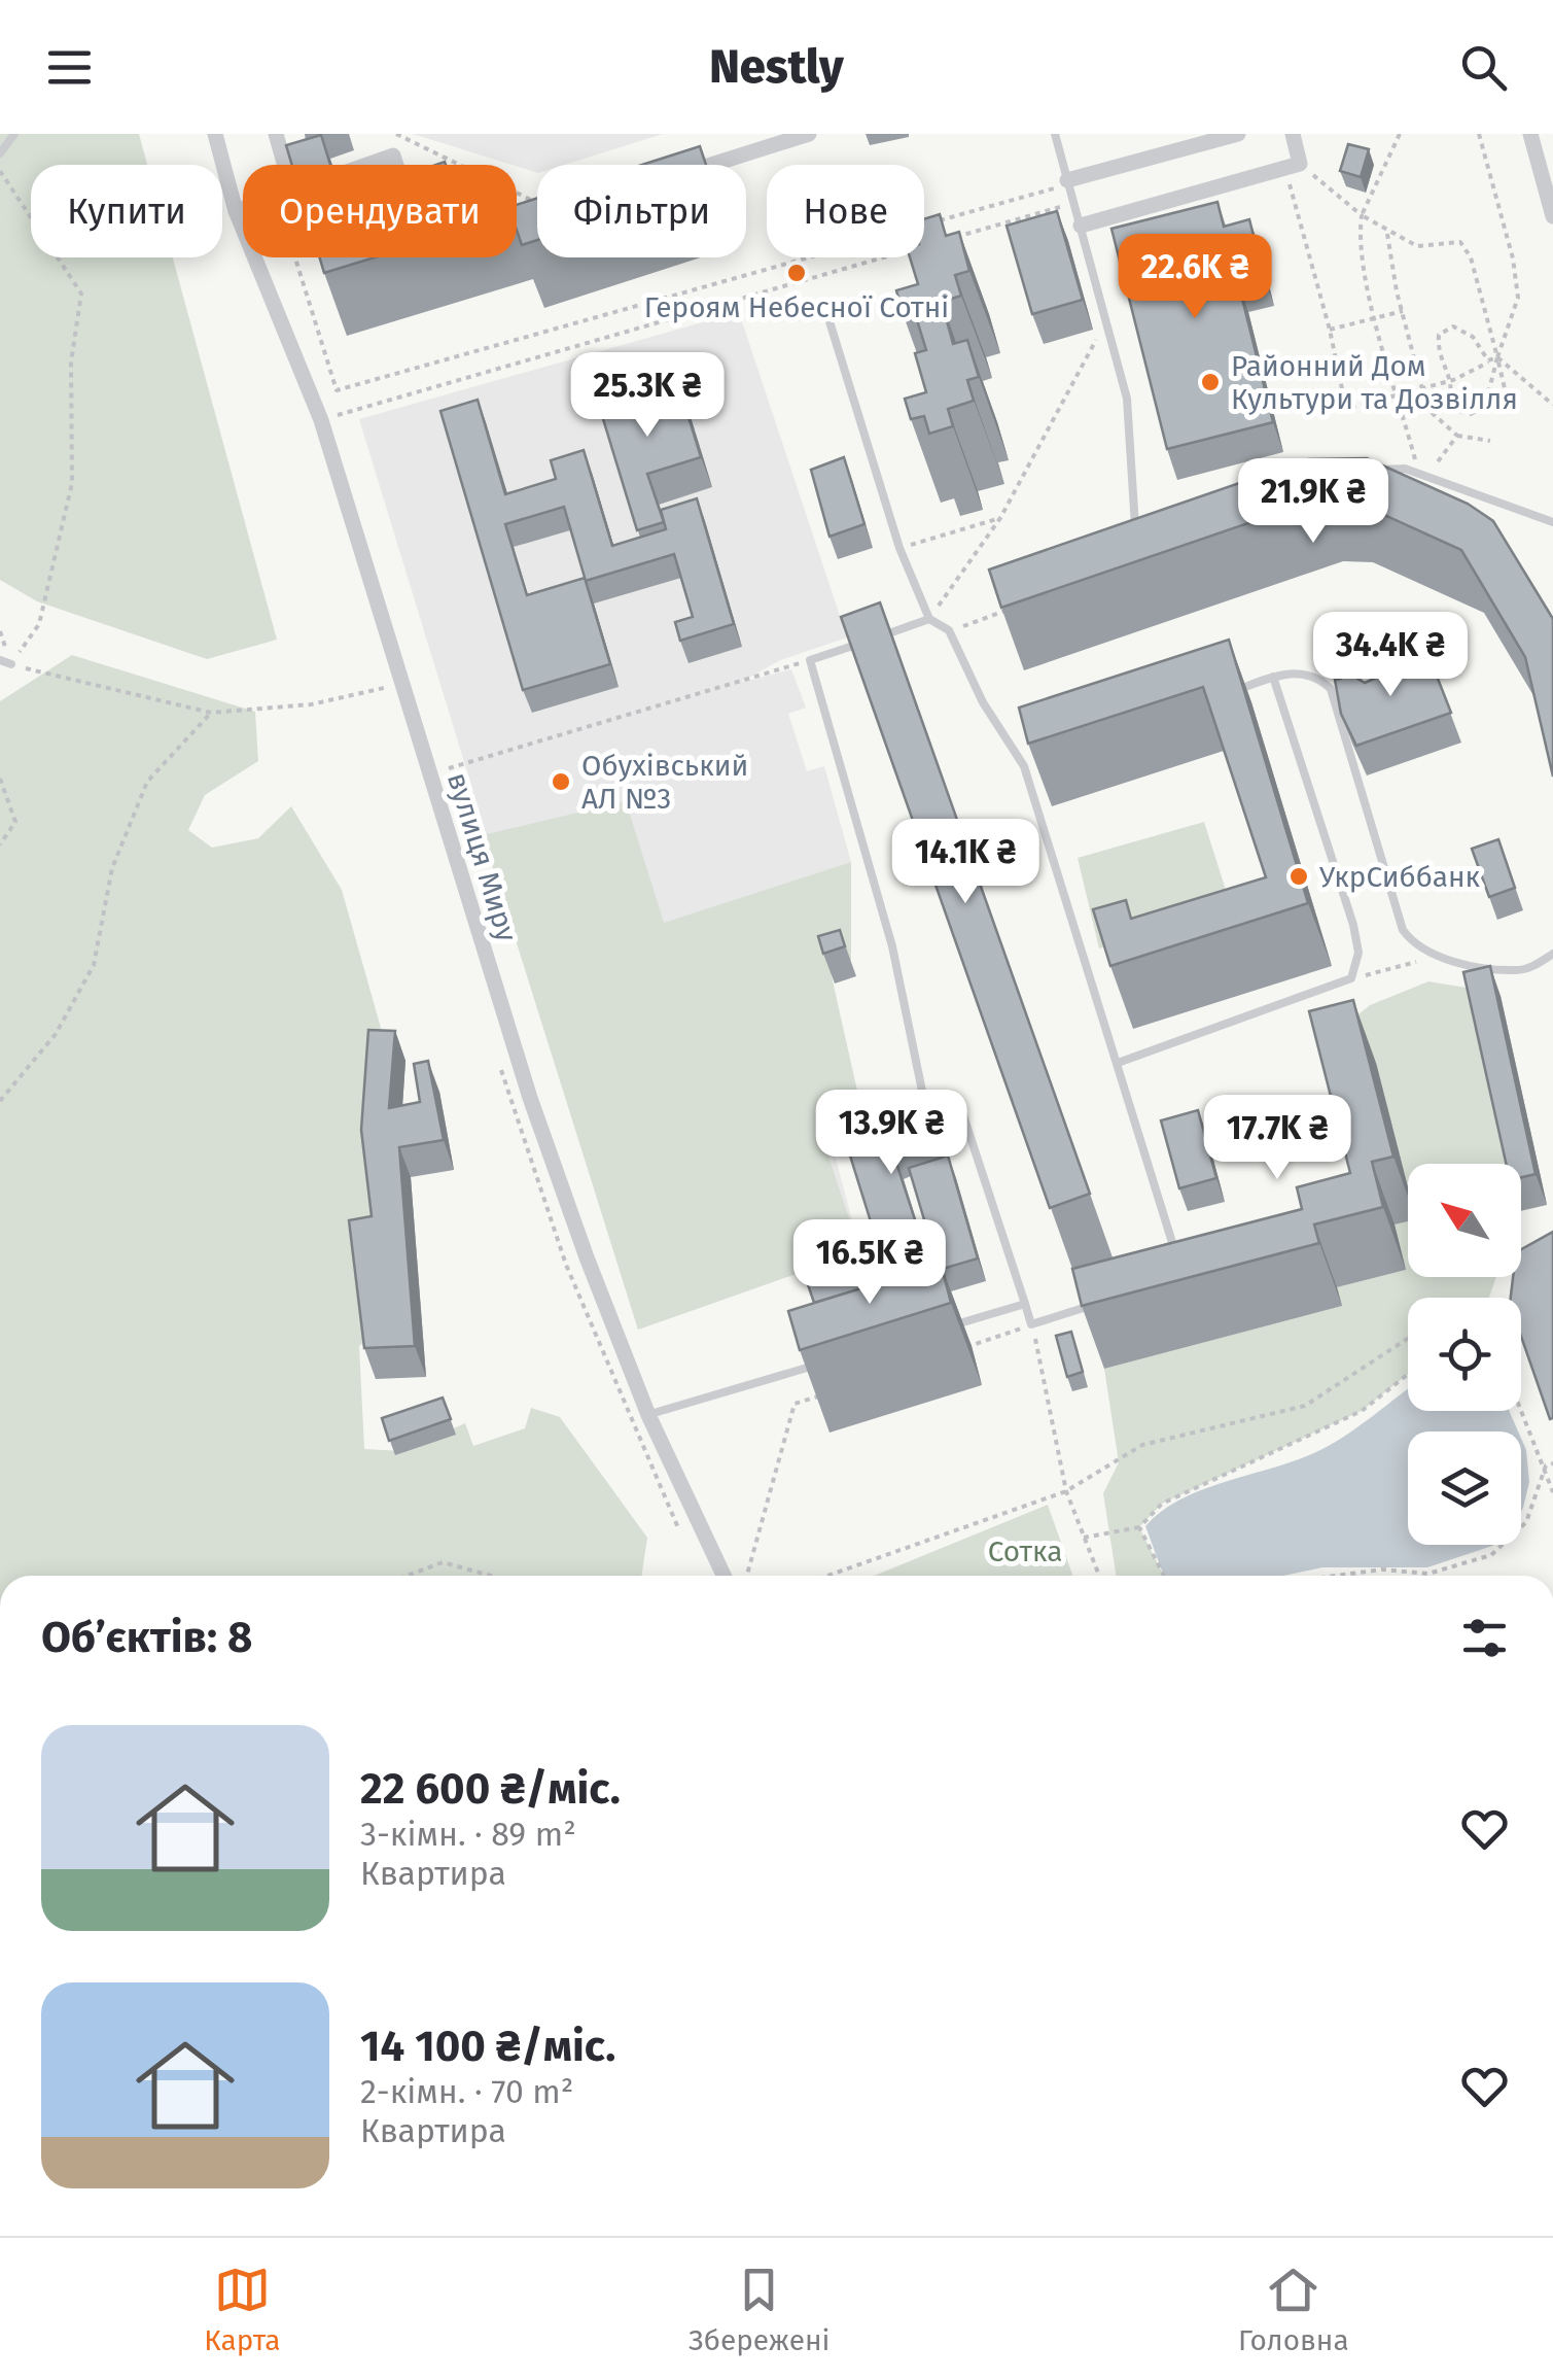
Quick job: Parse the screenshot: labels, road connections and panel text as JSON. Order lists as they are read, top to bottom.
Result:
{
  "streets": {
    "street": ["вулиця Миру"]
  },
  "parks": ["Сотка"],
  "places": [
    "Героям Небесної Сотні",
    "Районний Дом Культури та Дозвілля",
    "Обухівський АЛ №3",
    "УкрСиббанк"
  ],
  "north": "top left",
  "page": {
    "header": "Nestly",
    "chip": [
      "Купити",
      "Орендувати",
      "Фільтри",
      "Нове"
    ],
    "price": [
      "22.6K ₴",
      "25.3K ₴",
      "21.9K ₴",
      "34.4K ₴",
      "14.1K ₴",
      "13.9K ₴",
      "17.7K ₴",
      "16.5K ₴"
    ],
    "heading": "Об’єктів: 8",
    "list": [
      {
        "name": "22 600 ₴/міс.",
        "note": "3-кімн. · 89 m² · Квартира"
      },
      {
        "name": "14 100 ₴/міс.",
        "note": "2-кімн. · 70 m² · Квартира"
      }
    ],
    "tabs": ["Карта", "Збережені", "Головна"]
  }
}
